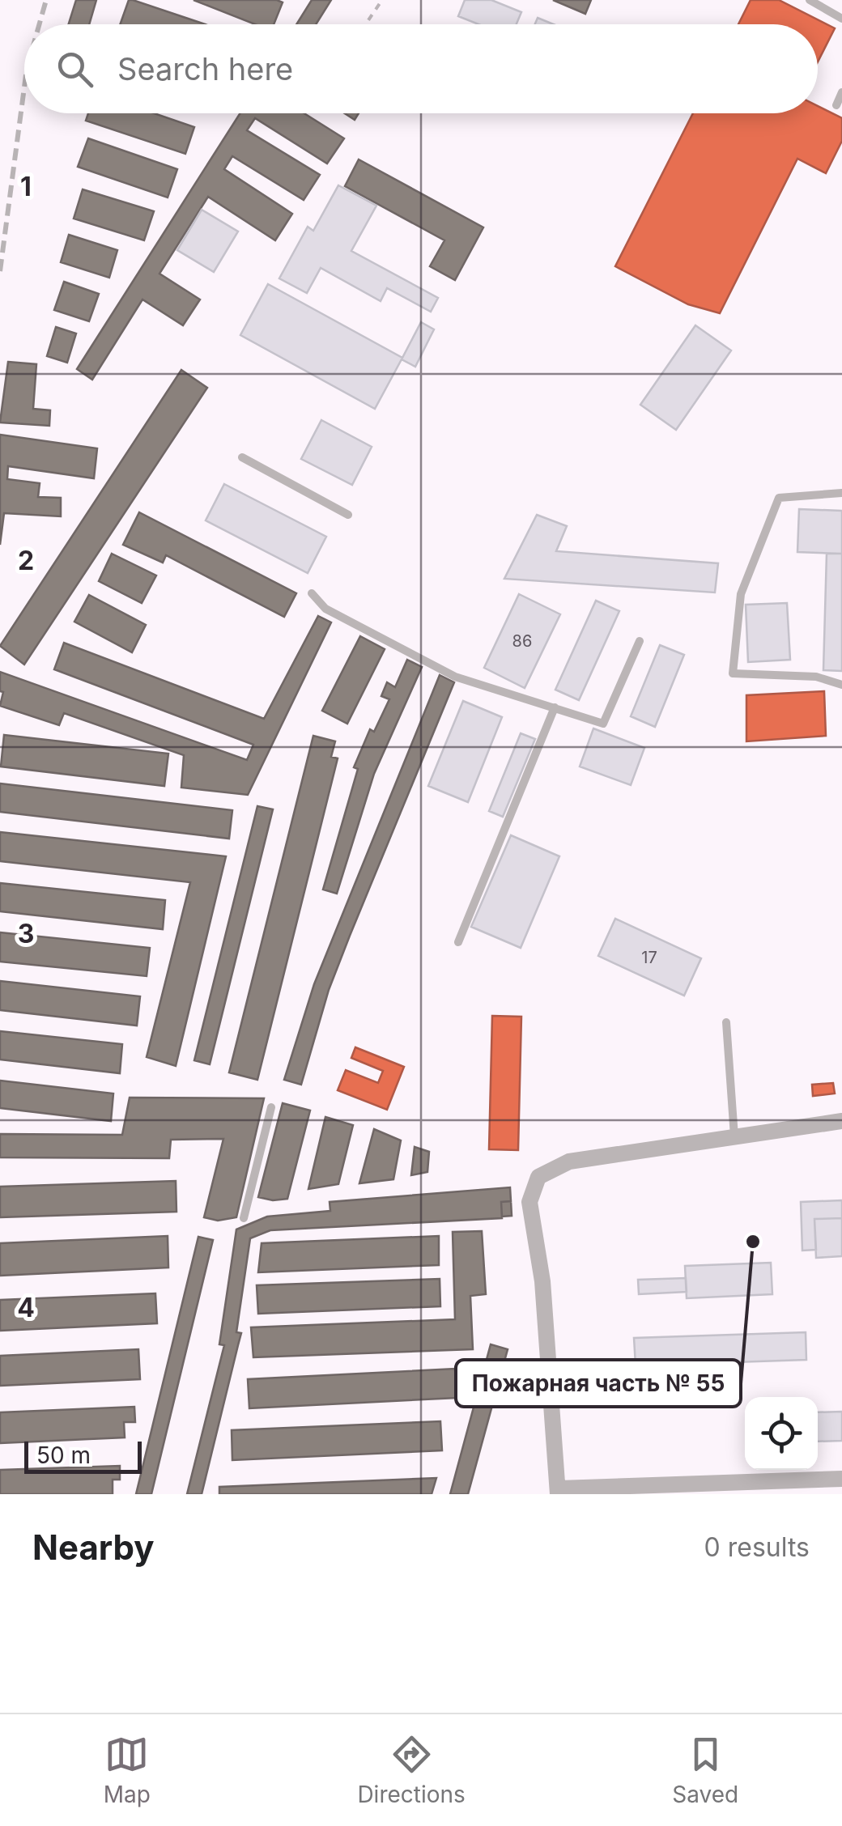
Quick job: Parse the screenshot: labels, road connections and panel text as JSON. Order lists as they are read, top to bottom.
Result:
{
  "places": ["Пожарная часть № 55"],
  "house_numbers": ["86", "17"],
  "scale_bar": "50 m",
  "page": {
    "search": "Search here",
    "scale": "50 m",
    "heading": ["Nearby", "0 results"],
    "nav": ["Map", "Directions", "Saved"]
  },
  "grid": {
    "rows": [
      "1",
      "2",
      "3",
      "4"
    ]
  }
}
